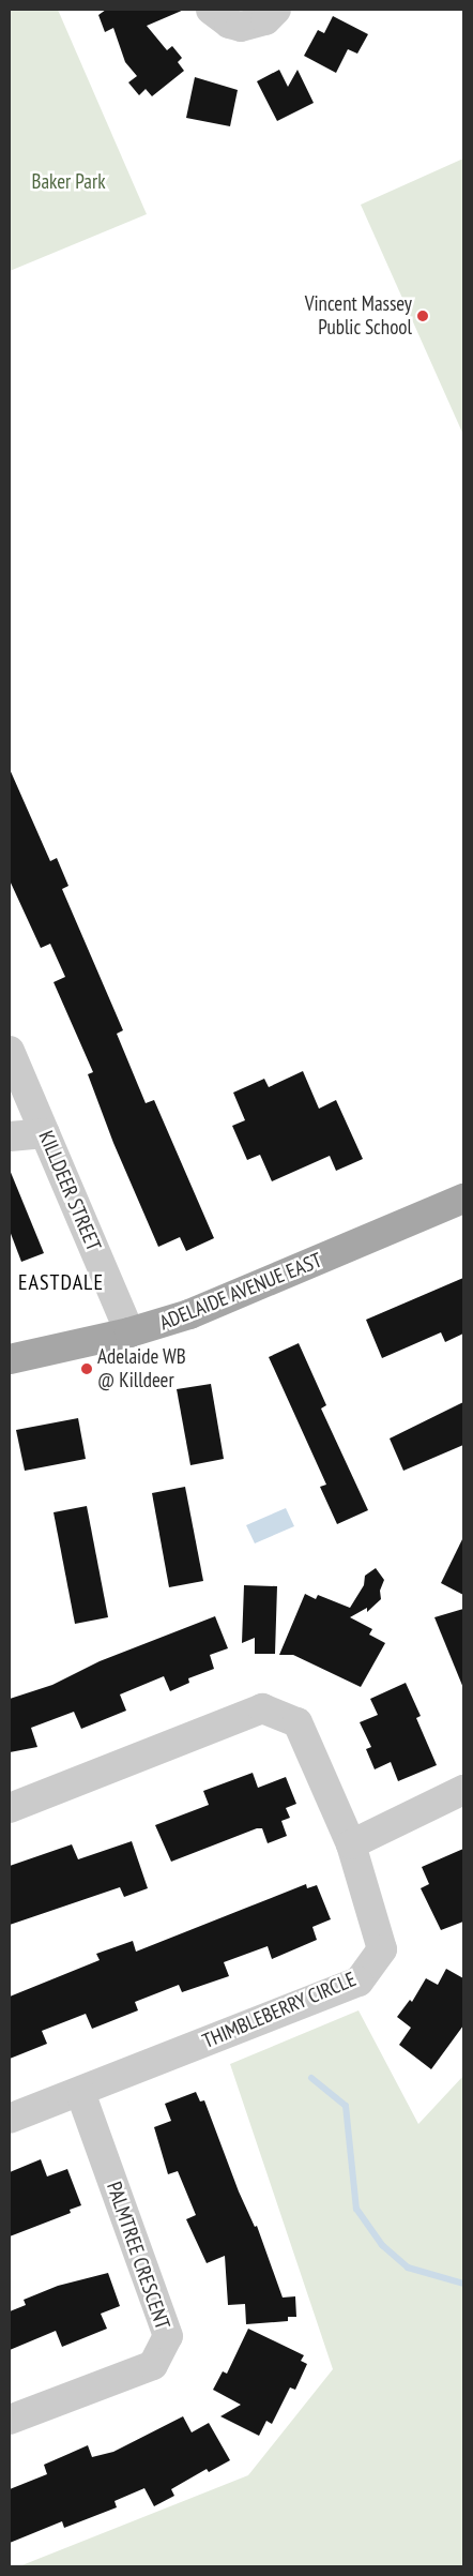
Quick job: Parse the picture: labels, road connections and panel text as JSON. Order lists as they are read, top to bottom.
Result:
{
  "streets": {
    "main road": ["ADELAIDE AVENUE EAST"],
    "street": ["KILLDEER STREET", "THIMBLEBERRY CIRCLE", "PALMTREE CRESCENT"]
  },
  "crossings": [
    ["KILLDEER STREET", "ADELAIDE AVENUE EAST"],
    ["THIMBLEBERRY CIRCLE", "PALMTREE CRESCENT"]
  ],
  "districts": ["EASTDALE"],
  "parks": ["Baker Park"],
  "places": ["Vincent Massey Public School", "Adelaide WB @ Killdeer"]
}
